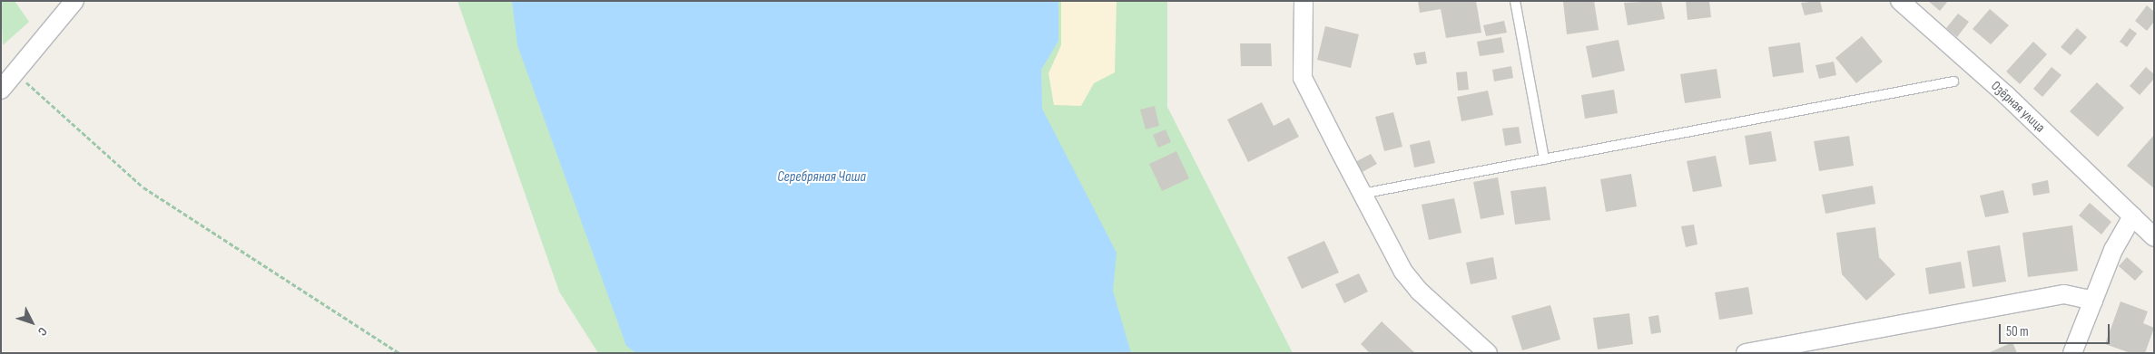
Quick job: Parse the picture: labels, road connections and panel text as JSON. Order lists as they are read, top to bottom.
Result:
{
  "streets": {
    "street": ["Озёрная улица"]
  },
  "water": ["Серебряная Чаша"],
  "scale_bar": "50 m",
  "north": "bottom right"
}
